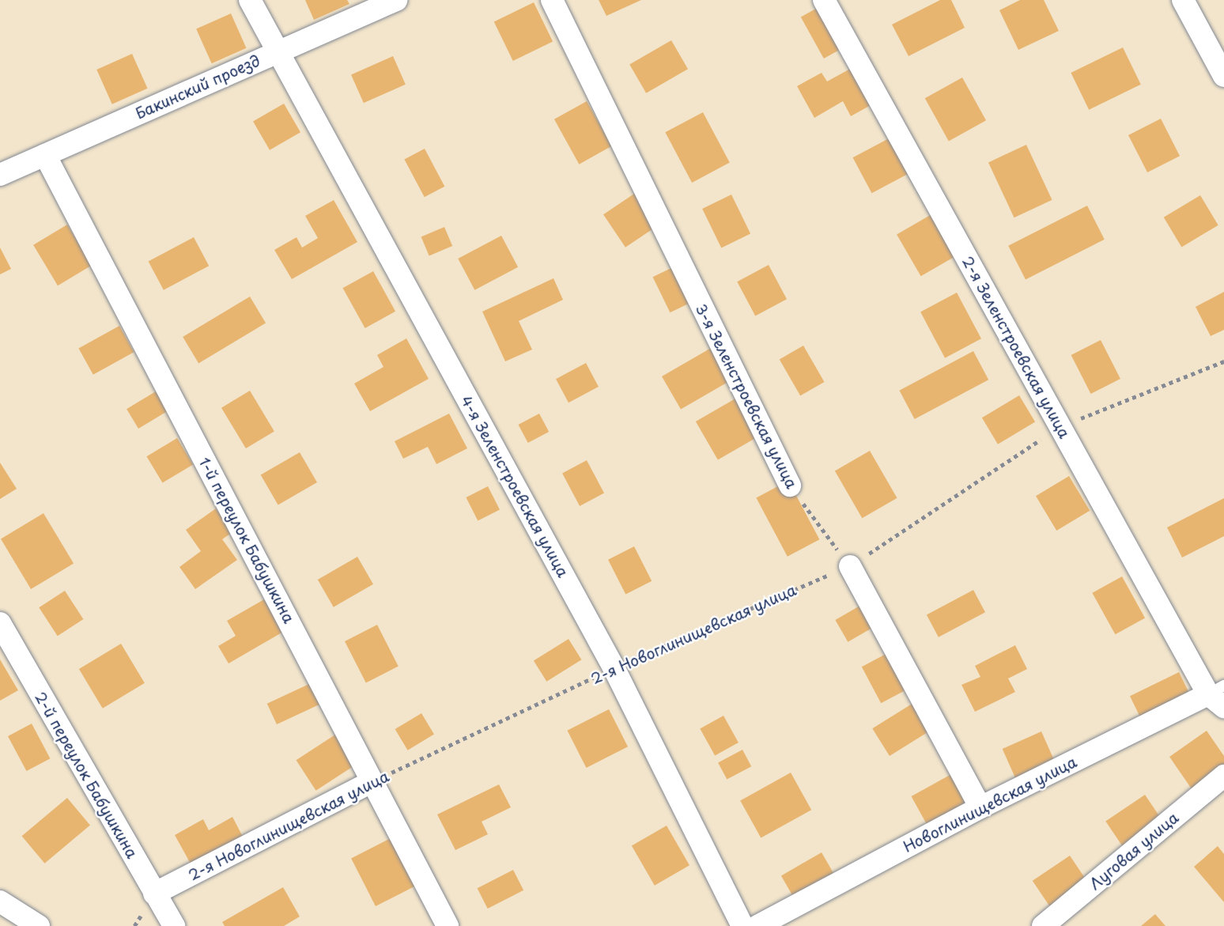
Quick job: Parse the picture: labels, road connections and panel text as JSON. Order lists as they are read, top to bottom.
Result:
{
  "streets": {
    "street": [
      "Бакинский проезд",
      "2-я Зеленстроевская улица",
      "3-я Зеленстроевская улица",
      "4-я Зеленстроевская улица",
      "1-й переулок Бабушкина",
      "2-я Новоглинищевская улица",
      "2-й переулок Бабушкина",
      "Новоглинищевская улица",
      "Луговая улица"
    ]
  },
  "crossings": [
    ["Бакинский проезд", "4-я Зеленстроевская улица"],
    ["Бакинский проезд", "1-й переулок Бабушкина"],
    ["2-я Зеленстроевская улица", "2-я Новоглинищевская улица"],
    ["2-я Зеленстроевская улица", "Новоглинищевская улица"],
    ["3-я Зеленстроевская улица", "2-я Новоглинищевская улица"],
    ["4-я Зеленстроевская улица", "2-я Новоглинищевская улица"],
    ["1-й переулок Бабушкина", "2-я Новоглинищевская улица"],
    ["2-я Новоглинищевская улица", "2-й переулок Бабушкина"]
  ]
}
